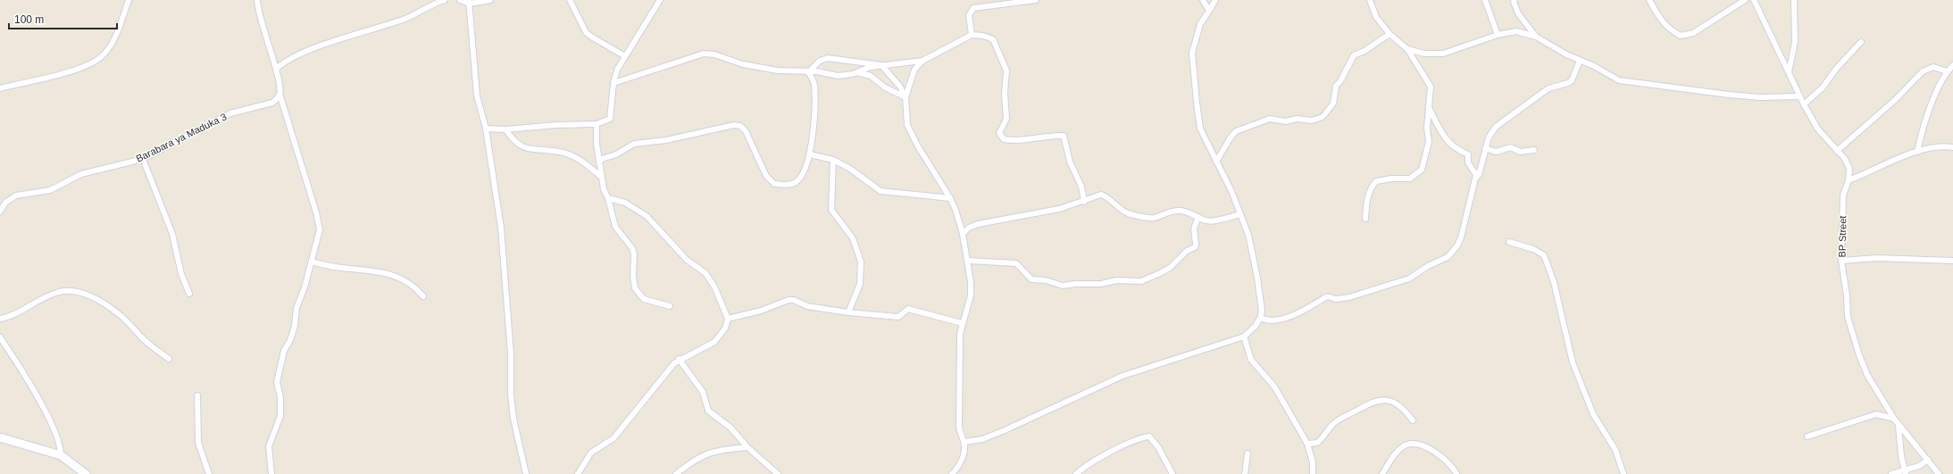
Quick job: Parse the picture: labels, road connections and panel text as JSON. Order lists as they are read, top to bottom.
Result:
{
  "streets": {
    "street": ["Barabara ya Maduka 3", "BP Street"]
  },
  "scale_bar": "100 m"
}
